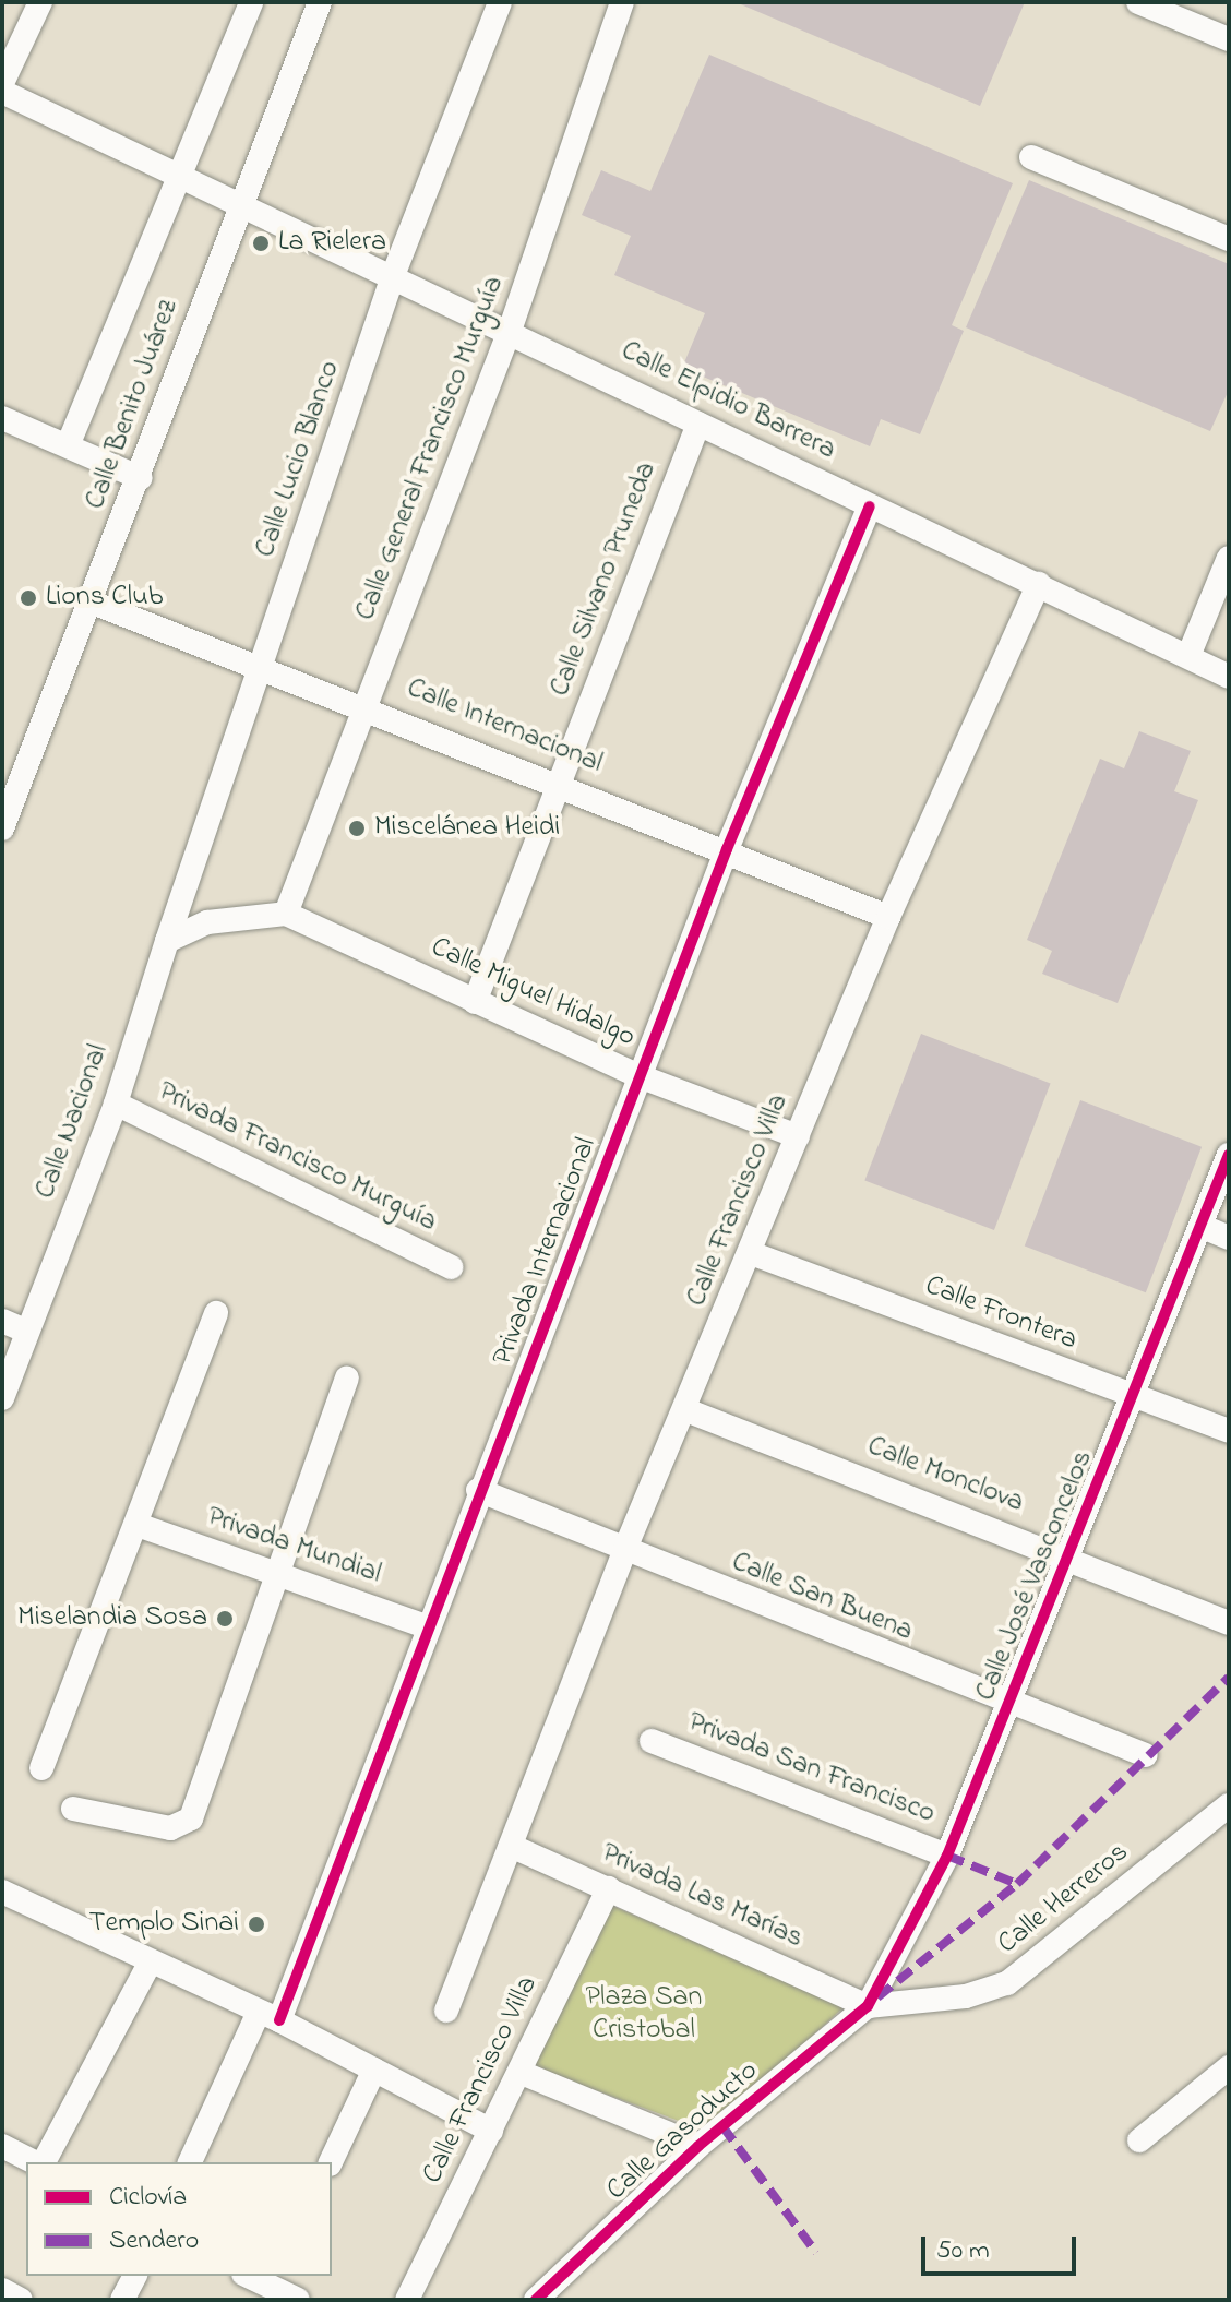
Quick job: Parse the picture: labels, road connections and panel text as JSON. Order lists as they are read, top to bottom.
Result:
{
  "streets": {
    "street": [
      "Calle Elpidio Barrera",
      "Calle Benito Juárez",
      "Calle General Francisco Murguía",
      "Calle Lucio Blanco",
      "Calle Silvano Pruneda",
      "Calle Internacional",
      "Calle Miguel Hidalgo",
      "Calle Nacional",
      "Privada Francisco Murguía",
      "Calle Francisco Villa",
      "Privada Internacional",
      "Calle Frontera",
      "Calle Monclova",
      "Privada Mundial",
      "Calle José Vasconcelos",
      "Calle San Buena",
      "Privada San Francisco",
      "Privada Las Marías",
      "Calle Herreros",
      "Calle Gasoducto"
    ]
  },
  "crossings": [
    ["Calle Elpidio Barrera", "Calle Benito Juárez"],
    ["Calle Elpidio Barrera", "Calle General Francisco Murguía"],
    ["Calle Elpidio Barrera", "Calle Lucio Blanco"],
    ["Calle Elpidio Barrera", "Calle Silvano Pruneda"],
    ["Calle Elpidio Barrera", "Calle Francisco Villa"],
    ["Calle Elpidio Barrera", "Privada Internacional"],
    ["Calle Benito Juárez", "Calle Internacional"],
    ["Calle General Francisco Murguía", "Calle Internacional"],
    ["Calle General Francisco Murguía", "Calle Miguel Hidalgo"],
    ["Calle Lucio Blanco", "Calle Internacional"],
    ["Calle Lucio Blanco", "Calle Miguel Hidalgo"],
    ["Calle Lucio Blanco", "Calle Nacional"],
    ["Calle Silvano Pruneda", "Calle Internacional"],
    ["Calle Silvano Pruneda", "Calle Miguel Hidalgo"],
    ["Calle Internacional", "Calle Francisco Villa"],
    ["Calle Internacional", "Privada Internacional"],
    ["Calle Miguel Hidalgo", "Calle Nacional"],
    ["Calle Miguel Hidalgo", "Calle Francisco Villa"],
    ["Calle Miguel Hidalgo", "Privada Internacional"],
    ["Calle Nacional", "Privada Francisco Murguía"],
    ["Calle Francisco Villa", "Calle Frontera"],
    ["Calle Francisco Villa", "Calle Monclova"],
    ["Calle Francisco Villa", "Calle San Buena"],
    ["Calle Francisco Villa", "Privada Las Marías"],
    ["Privada Internacional", "Privada Mundial"],
    ["Privada Internacional", "Calle San Buena"],
    ["Calle Frontera", "Calle José Vasconcelos"],
    ["Calle Monclova", "Calle José Vasconcelos"],
    ["Calle José Vasconcelos", "Calle San Buena"],
    ["Calle José Vasconcelos", "Privada San Francisco"],
    ["Calle José Vasconcelos", "Privada Las Marías"],
    ["Calle José Vasconcelos", "Calle Herreros"],
    ["Calle José Vasconcelos", "Calle Gasoducto"],
    ["Privada Las Marías", "Calle Herreros"],
    ["Privada Las Marías", "Calle Gasoducto"],
    ["Calle Herreros", "Calle Gasoducto"]
  ],
  "parks": ["Plaza San Cristobal"],
  "places": [
    "La Rielera",
    "Lions Club",
    "Miscelánea Heidi",
    "Miselandia Sosa",
    "Templo Sinai"
  ],
  "legend": ["Ciclovía", "Sendero"],
  "scale_bar": "50 m"
}
